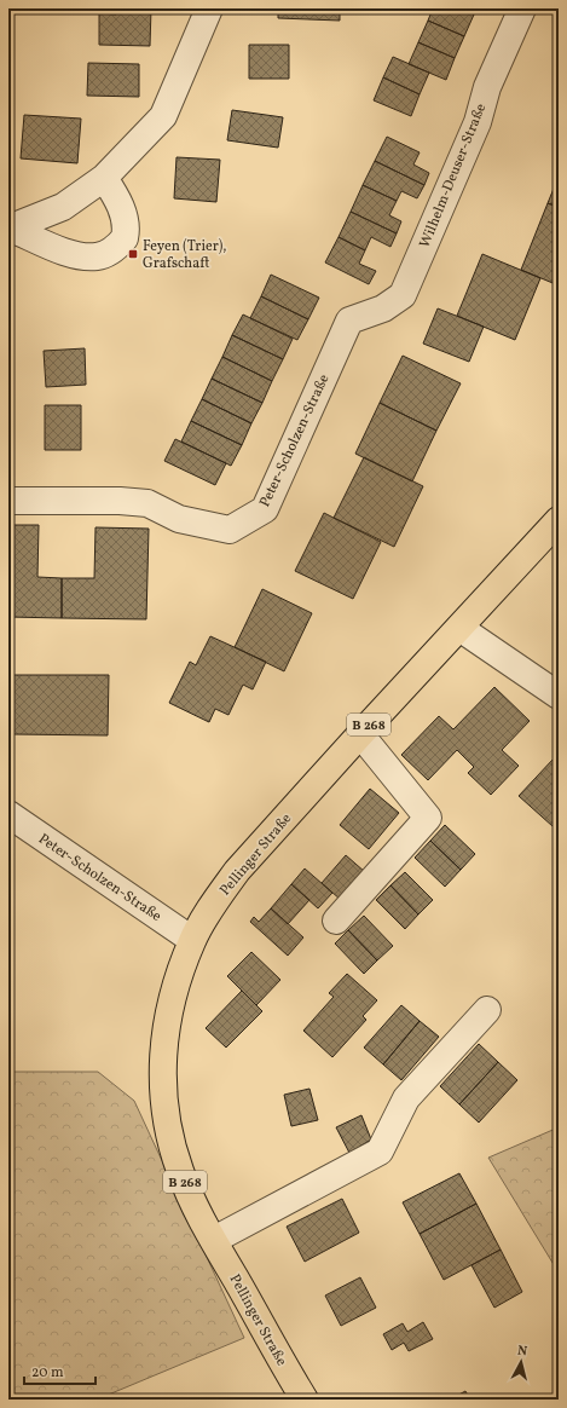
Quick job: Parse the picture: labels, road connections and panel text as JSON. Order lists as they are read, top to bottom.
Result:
{
  "streets": {
    "main road": ["B 268", "Pellinger Straße"],
    "street": ["Wilhelm-Deuser-Straße", "Peter-Scholzen-Straße"]
  },
  "crossings": [
    ["Wilhelm-Deuser-Straße", "Peter-Scholzen-Straße"],
    ["Peter-Scholzen-Straße", "Pellinger Straße"]
  ],
  "places": {
    "transit": ["Feyen (Trier), Grafschaft"]
  },
  "scale_bar": "20 m",
  "north": "top"
}
